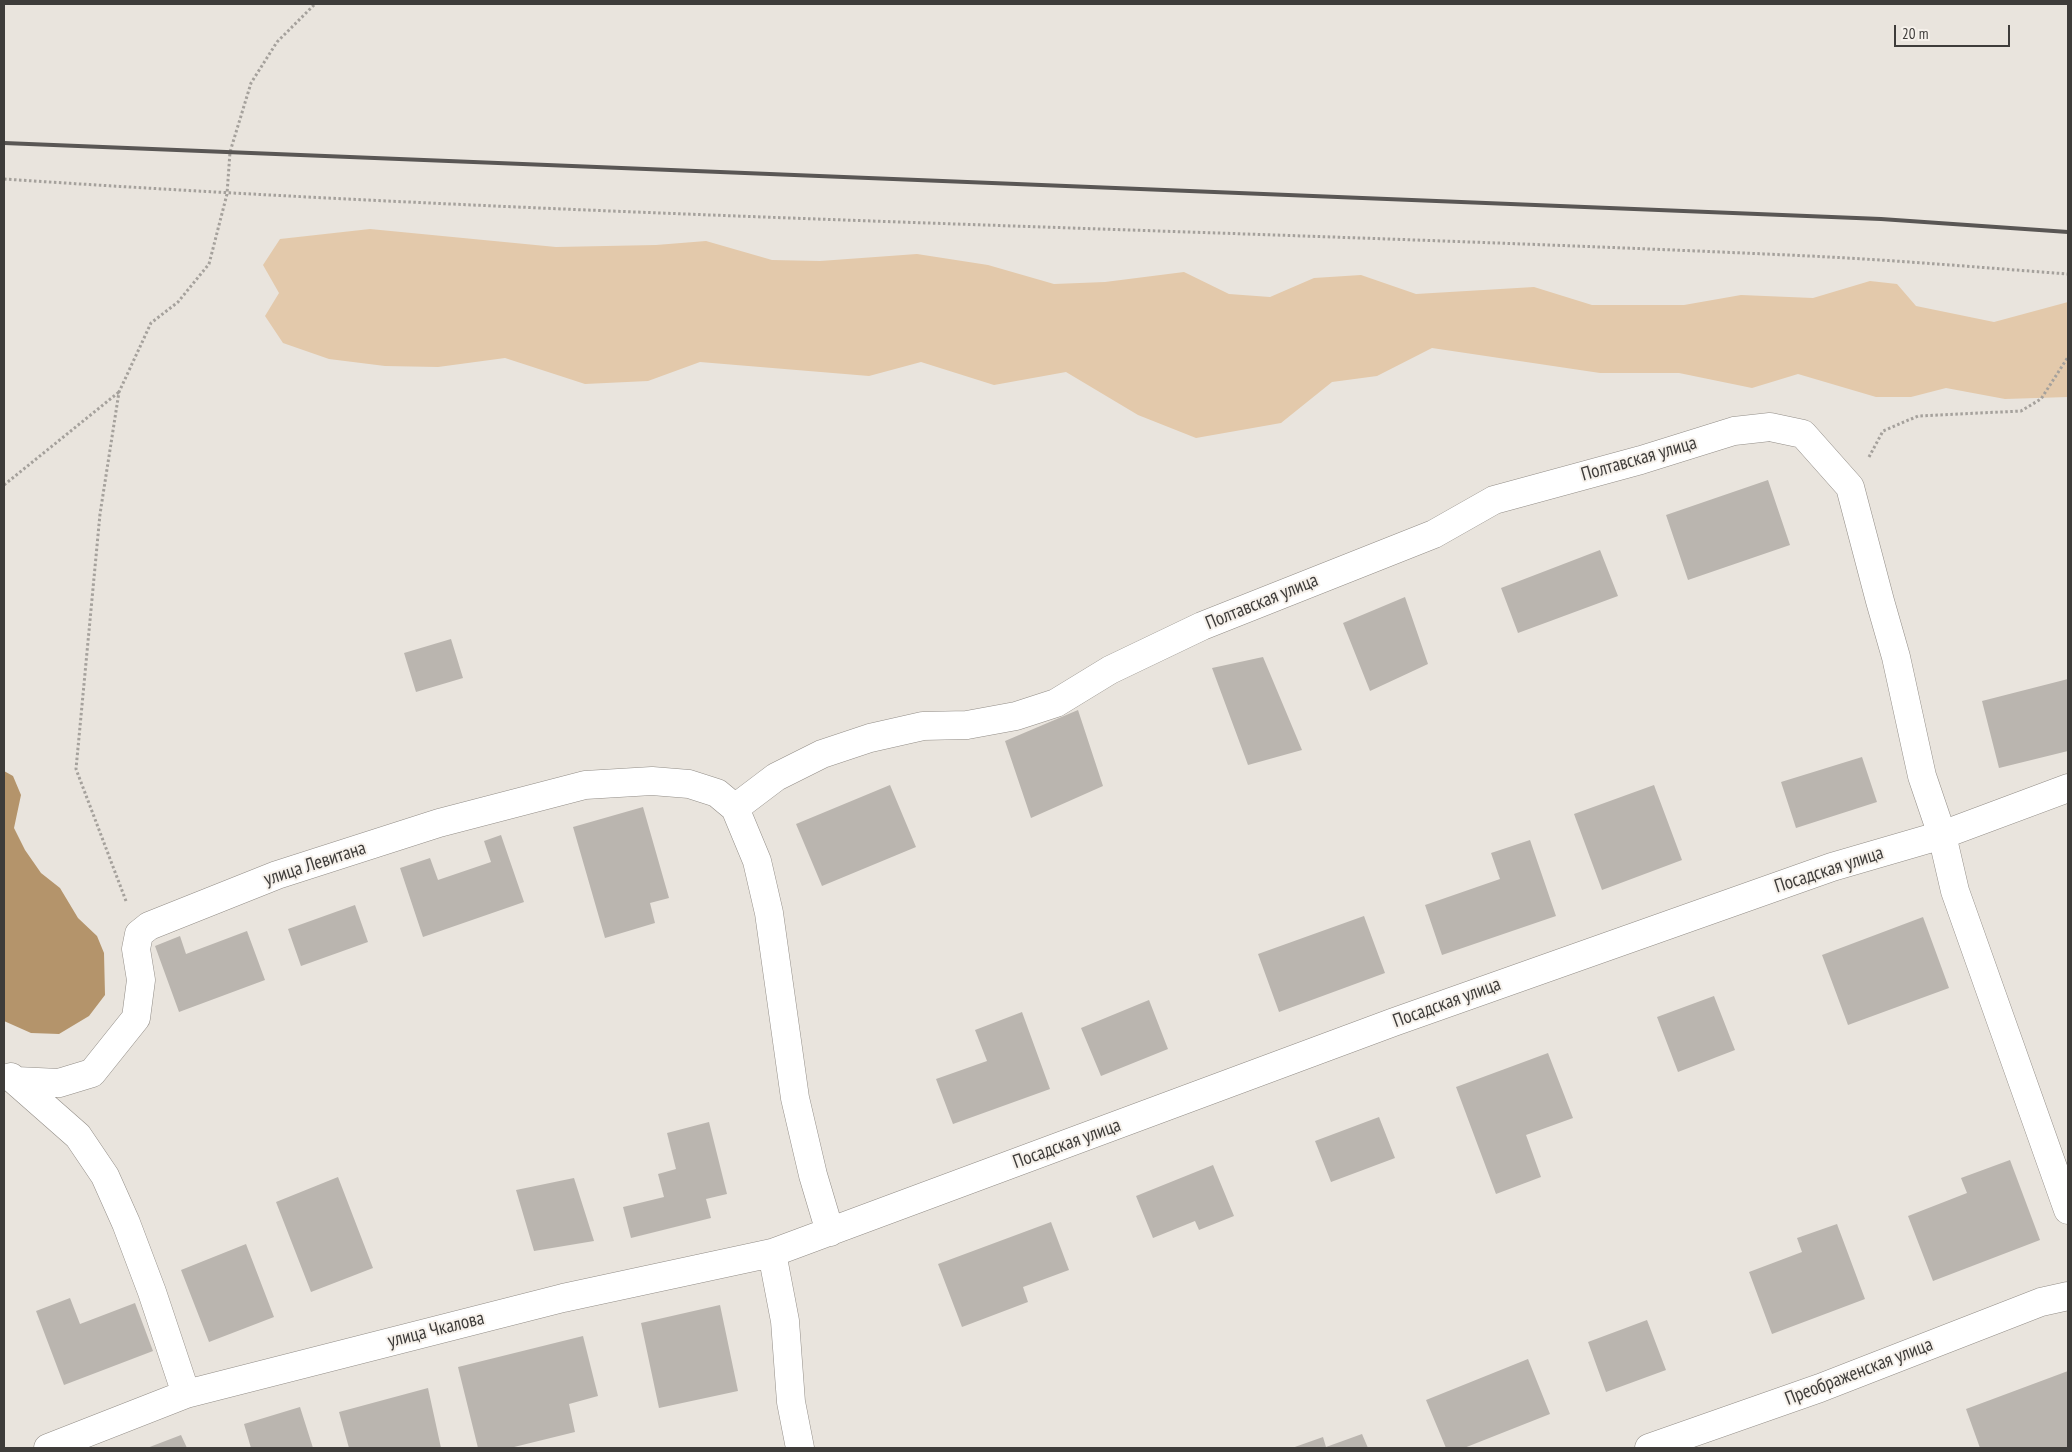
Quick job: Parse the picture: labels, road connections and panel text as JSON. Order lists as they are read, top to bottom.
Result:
{
  "streets": {
    "street": [
      "Полтавская улица",
      "улица Левитана",
      "Посадская улица",
      "улица Чкалова",
      "Преображенская улица"
    ]
  },
  "crossings": [
    ["Полтавская улица", "улица Левитана"],
    ["Посадская улица", "улица Чкалова"]
  ],
  "scale_bar": "20 m"
}
